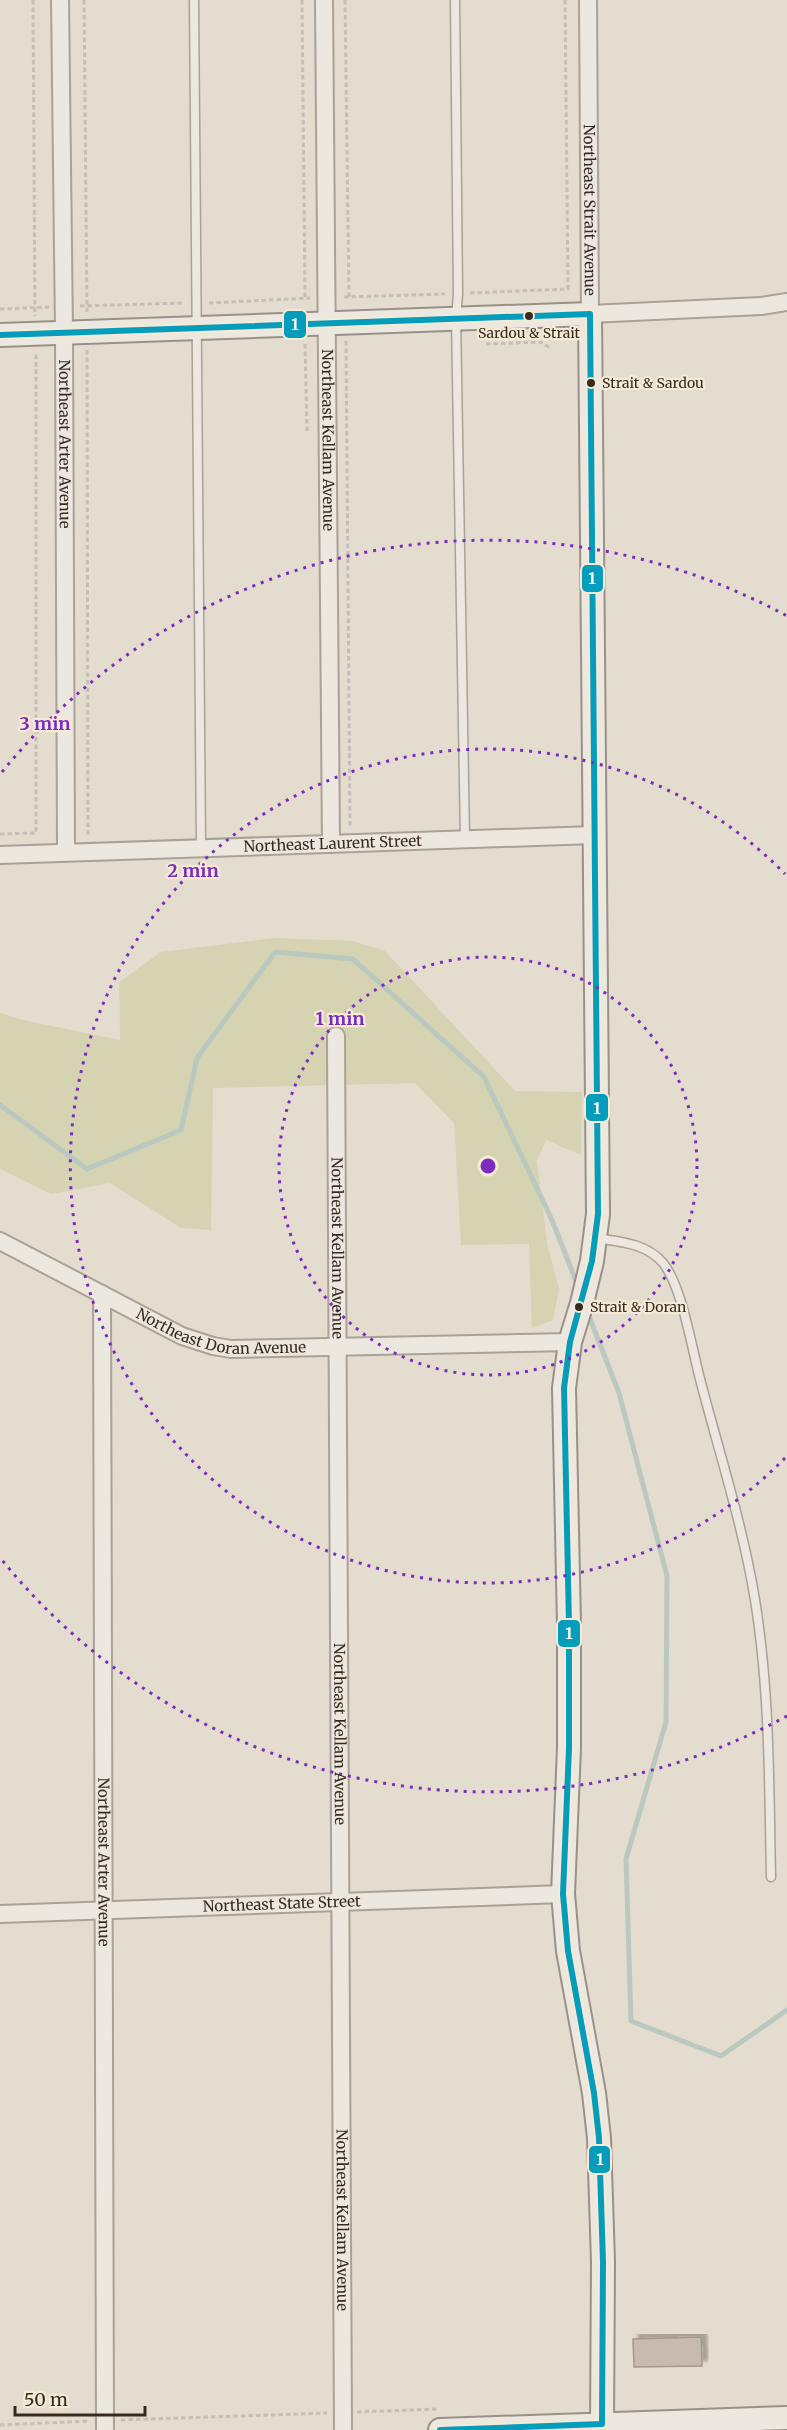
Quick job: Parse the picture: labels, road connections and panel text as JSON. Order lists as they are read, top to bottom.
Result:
{
  "streets": {
    "main road": ["Northeast Strait Avenue"],
    "street": [
      "Northeast Kellam Avenue",
      "Northeast Arter Avenue",
      "Northeast Laurent Street",
      "Northeast Doran Avenue",
      "Northeast State Street"
    ]
  },
  "crossings": [
    ["Northeast Strait Avenue", "Northeast Laurent Street"],
    ["Northeast Strait Avenue", "Northeast Doran Avenue"],
    ["Northeast Strait Avenue", "Northeast State Street"],
    ["Northeast Kellam Avenue", "Northeast Laurent Street"],
    ["Northeast Kellam Avenue", "Northeast Doran Avenue"],
    ["Northeast Kellam Avenue", "Northeast State Street"],
    ["Northeast Arter Avenue", "Northeast Laurent Street"],
    ["Northeast Arter Avenue", "Northeast Doran Avenue"],
    ["Northeast Arter Avenue", "Northeast State Street"]
  ],
  "places": ["Sardou & Strait", "Strait & Sardou", "Strait & Doran"],
  "lines": ["transit line 1"],
  "scale_bar": "50 m",
  "rings": ["3 min", "2 min", "1 min"]
}
